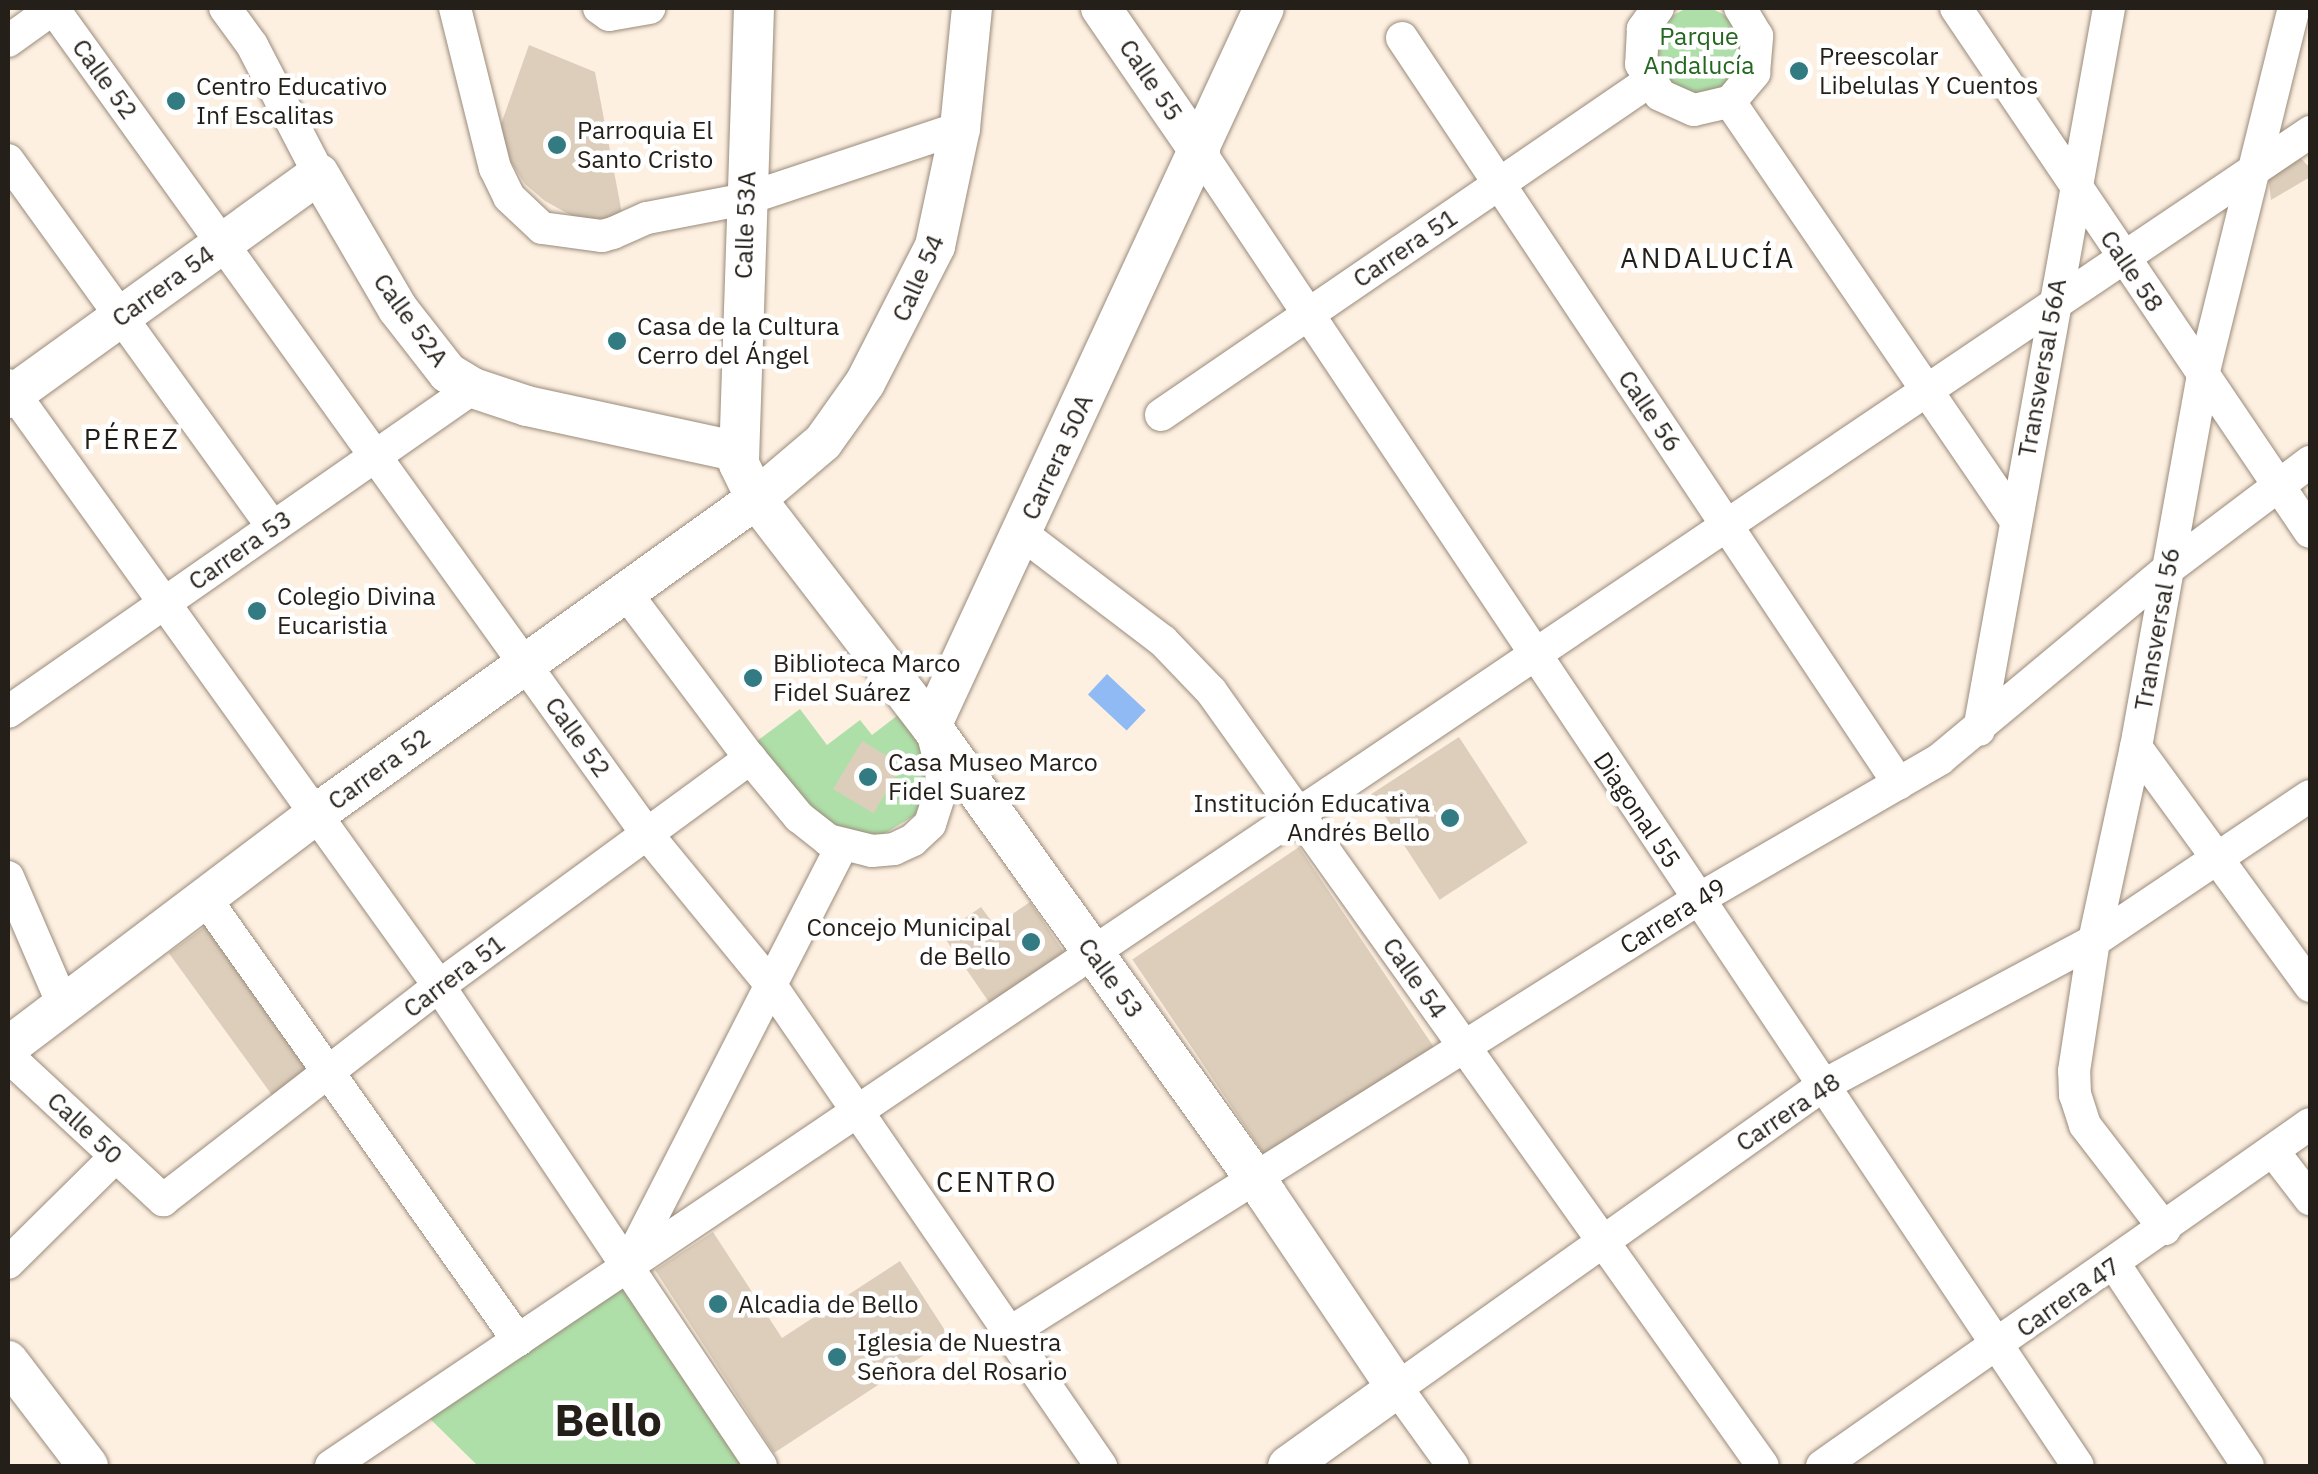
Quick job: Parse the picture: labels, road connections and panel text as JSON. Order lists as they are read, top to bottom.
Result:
{
  "streets": {
    "main road": [
      "Calle 55",
      "Calle 53A",
      "Calle 54",
      "Carrera 54",
      "Calle 52A",
      "Carrera 50A",
      "Carrera 52",
      "Calle 53",
      "Carrera 48"
    ],
    "street": [
      "Calle 52",
      "Carrera 51",
      "Calle 58",
      "Transversal 56A",
      "Calle 56",
      "Carrera 53",
      "Transversal 56",
      "Diagonal 55",
      "Carrera 49",
      "Calle 50",
      "Carrera 47"
    ]
  },
  "crossings": [
    ["Calle 52", "Carrera 51"],
    ["Calle 52", "Carrera 54"],
    ["Calle 52", "Carrera 53"],
    ["Calle 52", "Carrera 52"],
    ["Calle 52", "Carrera 49"],
    ["Calle 55", "Carrera 50A"],
    ["Calle 55", "Diagonal 55"],
    ["Calle 53A", "Calle 54"],
    ["Calle 53A", "Calle 52A"],
    ["Calle 53A", "Carrera 52"],
    ["Calle 53A", "Calle 53"],
    ["Carrera 51", "Calle 56"],
    ["Carrera 51", "Diagonal 55"],
    ["Carrera 51", "Calle 50"],
    ["Calle 58", "Transversal 56A"],
    ["Calle 58", "Transversal 56"],
    ["Calle 58", "Carrera 49"],
    ["Calle 54", "Carrera 50A"],
    ["Calle 54", "Carrera 52"],
    ["Calle 54", "Carrera 49"],
    ["Calle 54", "Calle 53"],
    ["Calle 54", "Carrera 48"],
    ["Carrera 54", "Calle 52A"],
    ["Calle 52A", "Carrera 53"],
    ["Transversal 56A", "Carrera 49"],
    ["Calle 56", "Carrera 49"],
    ["Carrera 50A", "Diagonal 55"],
    ["Carrera 50A", "Calle 53"],
    ["Transversal 56", "Carrera 49"],
    ["Transversal 56", "Carrera 48"],
    ["Transversal 56", "Carrera 47"],
    ["Carrera 52", "Calle 53"],
    ["Diagonal 55", "Carrera 49"],
    ["Diagonal 55", "Carrera 48"],
    ["Diagonal 55", "Carrera 47"],
    ["Carrera 49", "Calle 53"],
    ["Calle 53", "Carrera 48"]
  ],
  "districts": [
    "ANDALUCÍA",
    "PÉREZ",
    "CENTRO",
    "Bello"
  ],
  "parks": ["Parque Andalucía"],
  "places": [
    "Preescolar Libelulas Y Cuentos",
    "Centro Educativo Inf Escalitas",
    "Parroquia El Santo Cristo",
    "Casa de la Cultura Cerro del Ángel",
    "Colegio Divina Eucaristia",
    "Biblioteca Marco Fidel Suárez",
    "Casa Museo Marco Fidel Suarez",
    "Institución Educativa Andrés Bello",
    "Concejo Municipal de Bello",
    "Alcadia de Bello",
    "Iglesia de Nuestra Señora del Rosario"
  ]
}
